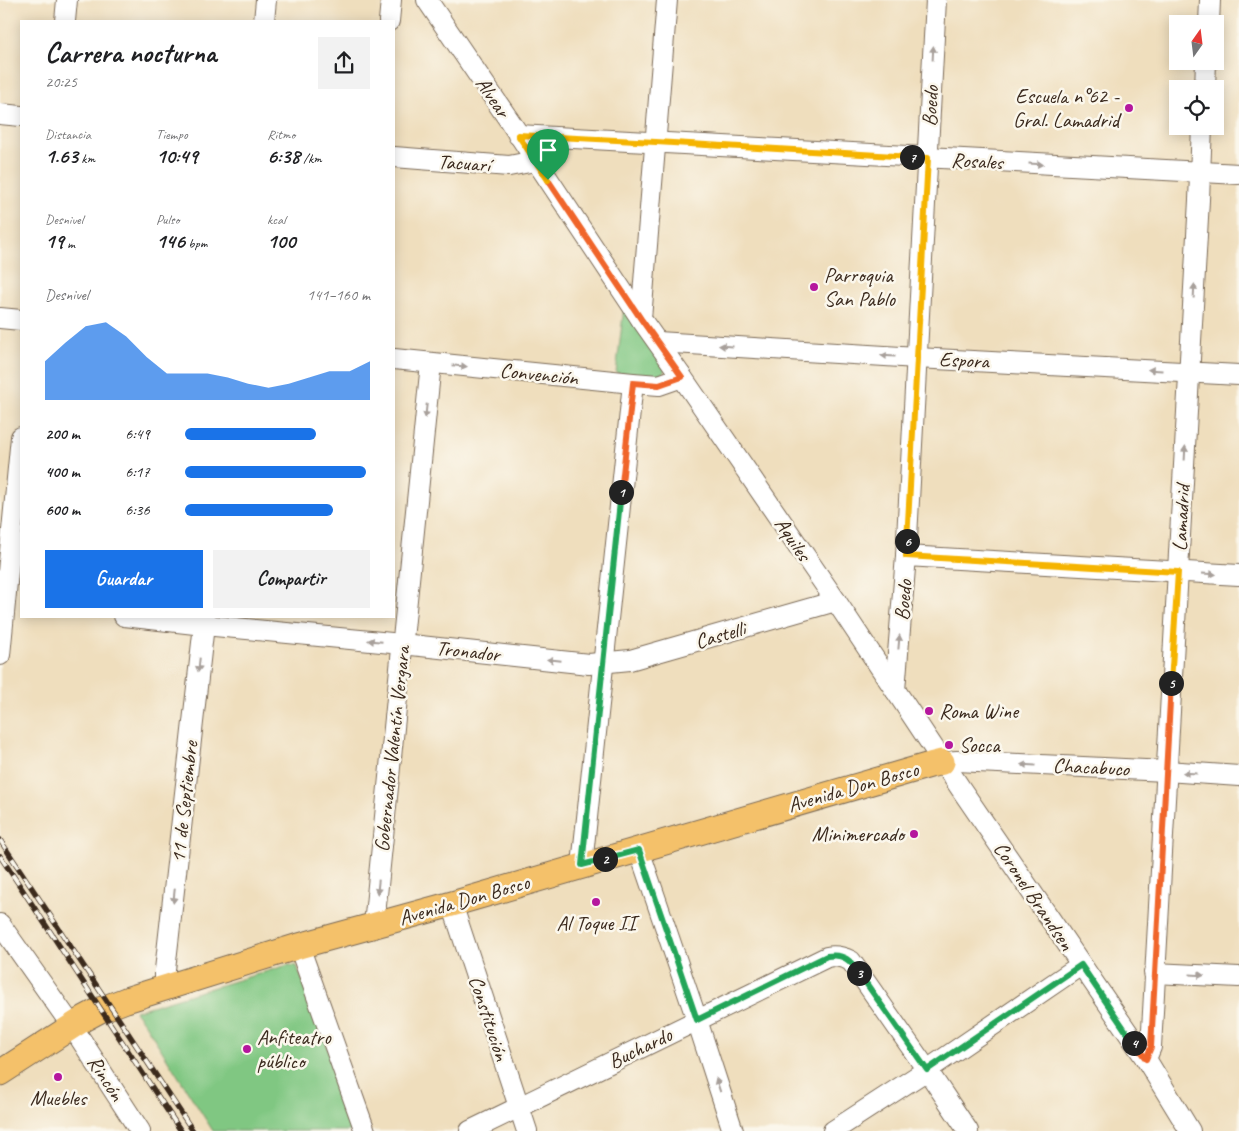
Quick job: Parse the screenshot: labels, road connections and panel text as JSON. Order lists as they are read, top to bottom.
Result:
{
  "streets": {
    "main road": ["Avenida Don Bosco"],
    "street": [
      "Alvear",
      "Boedo",
      "Rosales",
      "Tacuarí",
      "Espora",
      "Convención",
      "Lamadrid",
      "Aquiles",
      "Castelli",
      "Tronador",
      "Gobernador Valentín Vergara",
      "Chacabuco",
      "11 de Septiembre",
      "Coronel Brandsen",
      "Constitución",
      "Buchardo",
      "Rincón"
    ]
  },
  "crossings": [
    ["Alvear", "Tacuarí"],
    ["Alvear", "Aquiles"],
    ["Boedo", "Rosales"],
    ["Boedo", "Espora"],
    ["Boedo", "Aquiles"],
    ["Rosales", "Lamadrid"],
    ["Espora", "Lamadrid"],
    ["Espora", "Aquiles"],
    ["Convención", "Aquiles"],
    ["Convención", "Gobernador Valentín Vergara"],
    ["Lamadrid", "Chacabuco"],
    ["Lamadrid", "Coronel Brandsen"],
    ["Aquiles", "Castelli"],
    ["Aquiles", "Chacabuco"],
    ["Aquiles", "Avenida Don Bosco"],
    ["Aquiles", "Coronel Brandsen"],
    ["Castelli", "Tronador"],
    ["Tronador", "Gobernador Valentín Vergara"],
    ["Tronador", "11 de Septiembre"],
    ["Gobernador Valentín Vergara", "Avenida Don Bosco"],
    ["Chacabuco", "Avenida Don Bosco"],
    ["Chacabuco", "Coronel Brandsen"],
    ["Avenida Don Bosco", "11 de Septiembre"],
    ["Avenida Don Bosco", "Coronel Brandsen"],
    ["Avenida Don Bosco", "Constitución"],
    ["Avenida Don Bosco", "Rincón"],
    ["Constitución", "Buchardo"]
  ],
  "one_way": [
    "Boedo",
    "Rosales",
    "Espora",
    "Convención",
    "Lamadrid",
    "Tronador",
    "Gobernador Valentín Vergara",
    "Chacabuco",
    "11 de Septiembre"
  ],
  "places": [
    "Escuela n°62 - Gral. Lamadrid",
    "Parroquia San Pablo",
    "Roma Wine",
    "Socca",
    "Minimercado",
    "Al Toque II",
    "Anfiteatro público",
    "Muebles"
  ],
  "north": "top",
  "page": {
    "heading": ["Carrera nocturna", "20:25"],
    "stats": [
      ["Distancia", "1.63 km"],
      ["Tiempo", "10:49"],
      ["Ritmo", "6:38 /km"],
      ["Desnivel", "19 m"],
      ["Pulso", "146 bpm"],
      ["kcal", "100"]
    ],
    "pins": [
      "7",
      "1",
      "6",
      "5",
      "2",
      "3",
      "4"
    ],
    "chart": ["Desnivel", "141–160 m"],
    "list": [
      {
        "name": "200 m",
        "note": "6:49"
      },
      {
        "name": "400 m",
        "note": "6:17"
      },
      {
        "name": "600 m",
        "note": "6:36"
      }
    ],
    "buttons": ["Guardar", "Compartir"]
  }
}
